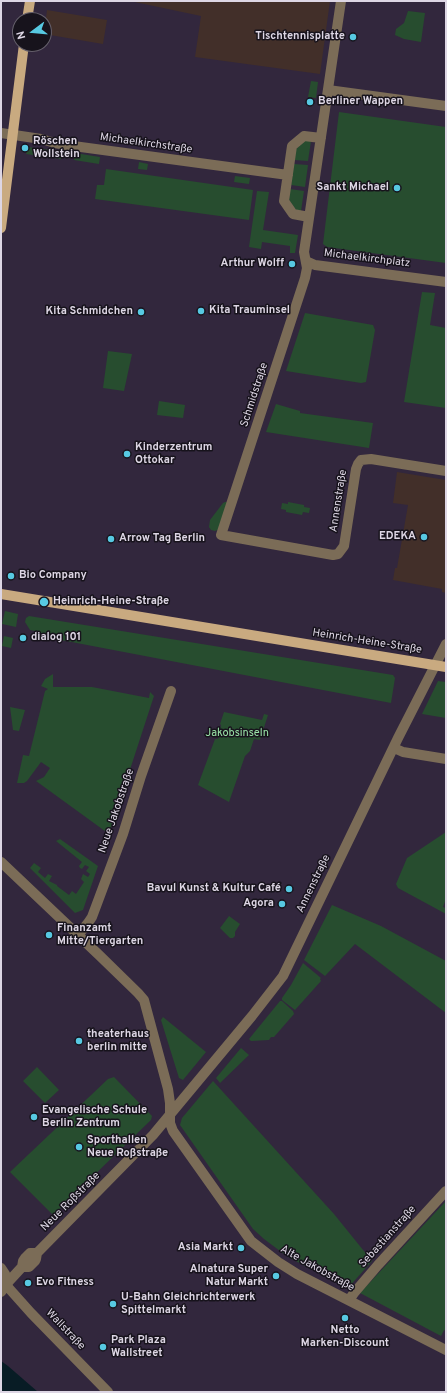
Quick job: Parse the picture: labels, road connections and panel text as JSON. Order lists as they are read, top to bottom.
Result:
{
  "streets": {
    "main road": ["Heinrich-Heine-Straße"],
    "street": [
      "Michaelkirchstraße",
      "Michaelkirchplatz",
      "Schmidstraße",
      "Annenstraße",
      "Neue Jakobstraße",
      "Neue Roßstraße",
      "Sebastianstraße",
      "Alte Jakobstraße",
      "Wallstraße"
    ]
  },
  "crossings": [
    ["Michaelkirchplatz", "Schmidstraße"],
    ["Schmidstraße", "Annenstraße"],
    ["Annenstraße", "Heinrich-Heine-Straße"],
    ["Annenstraße", "Neue Roßstraße"],
    ["Annenstraße", "Alte Jakobstraße"],
    ["Neue Roßstraße", "Alte Jakobstraße"],
    ["Neue Roßstraße", "Wallstraße"],
    ["Sebastianstraße", "Alte Jakobstraße"]
  ],
  "parks": ["Jakobsinseln"],
  "places": [
    "Tischtennisplatte",
    "Berliner Wappen",
    "Röschen Wollstein",
    "Sankt Michael",
    "Arthur Wolff",
    "Kita Trauminsel",
    "Kita Schmidchen",
    "Kinderzentrum Ottokar",
    "EDEKA",
    "Arrow Tag Berlin",
    "Bio Company",
    "Heinrich-Heine-Straße",
    "dialog 101",
    "Bavul Kunst & Kultur Café",
    "Agora",
    "Finanzamt Mitte/Tiergarten",
    "theaterhaus berlin mitte",
    "Evangelische Schule Berlin Zentrum",
    "Sporthallen Neue Roßstraße",
    "Asia Markt",
    "Alnatura Super Natur Markt",
    "Evo Fitness",
    "U-Bahn Gleichrichterwerk Spittelmarkt",
    "Netto Marken-Discount",
    "Park Plaza Wallstreet"
  ],
  "north": "left"
}
